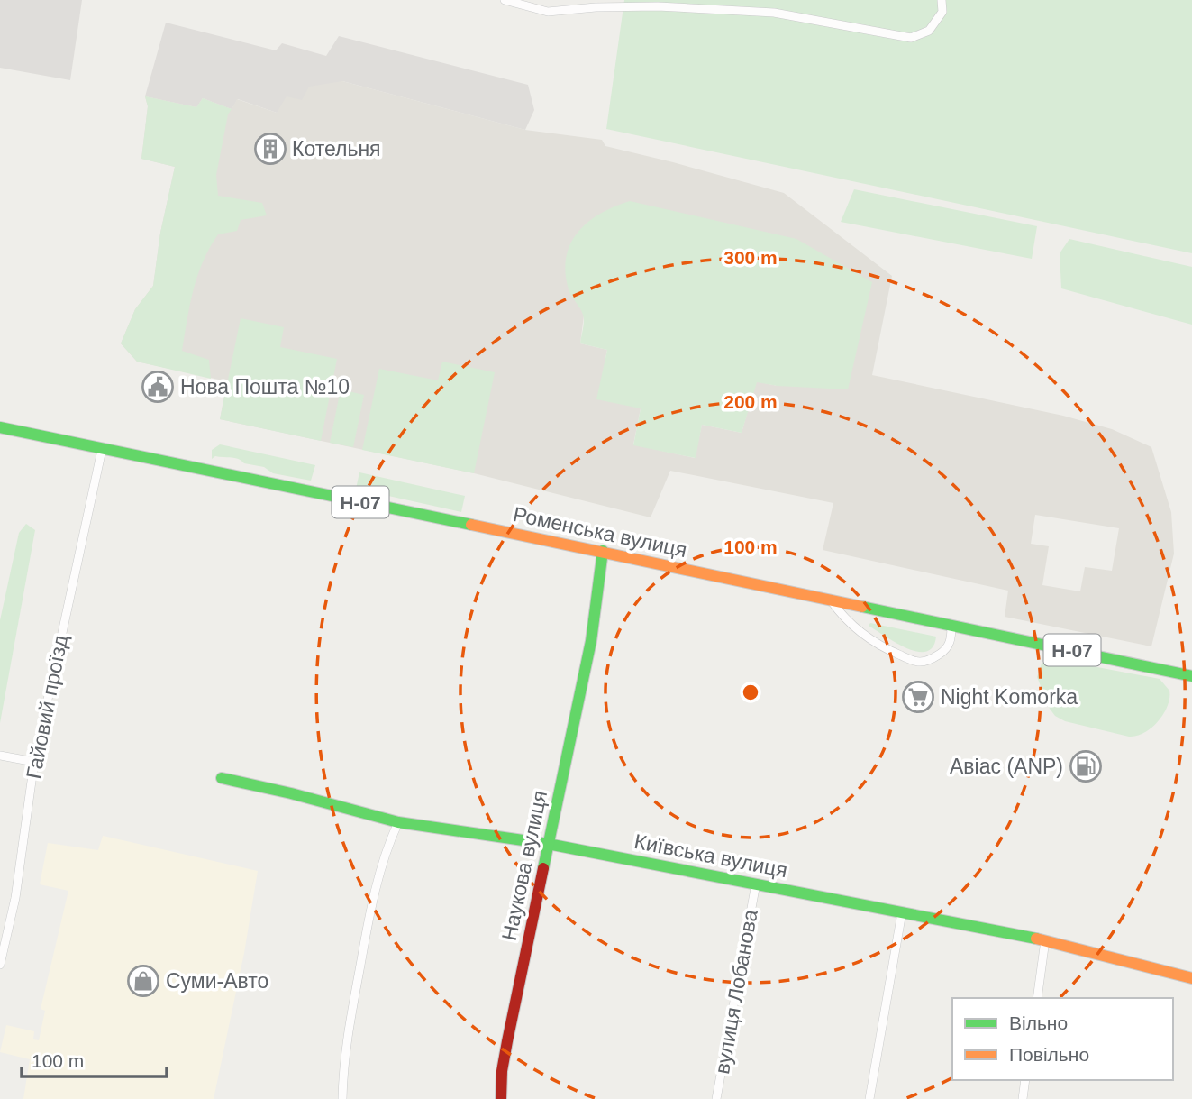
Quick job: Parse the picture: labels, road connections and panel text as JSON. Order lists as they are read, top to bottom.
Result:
{
  "streets": {
    "street": [
      "Н-07",
      "Роменська вулиця",
      "Гайовий проїзд",
      "Київська вулиця",
      "Наукова вулиця",
      "вулиця Лобанова"
    ]
  },
  "crossings": [
    ["Роменська вулиця", "Гайовий проїзд"],
    ["Роменська вулиця", "Наукова вулиця"],
    ["Київська вулиця", "Наукова вулиця"],
    ["Київська вулиця", "вулиця Лобанова"]
  ],
  "places": {
    "building": ["Котельня"],
    "public building": ["Нова Пошта №10"],
    "supermarket": ["Night Komorka"],
    "fuel station": ["Авіас (ANP)"],
    "shop": ["Суми-Авто"]
  },
  "legend": ["Вільно", "Повільно"],
  "scale_bar": "100 m",
  "rings": ["300 m", "200 m", "100 m"]
}
